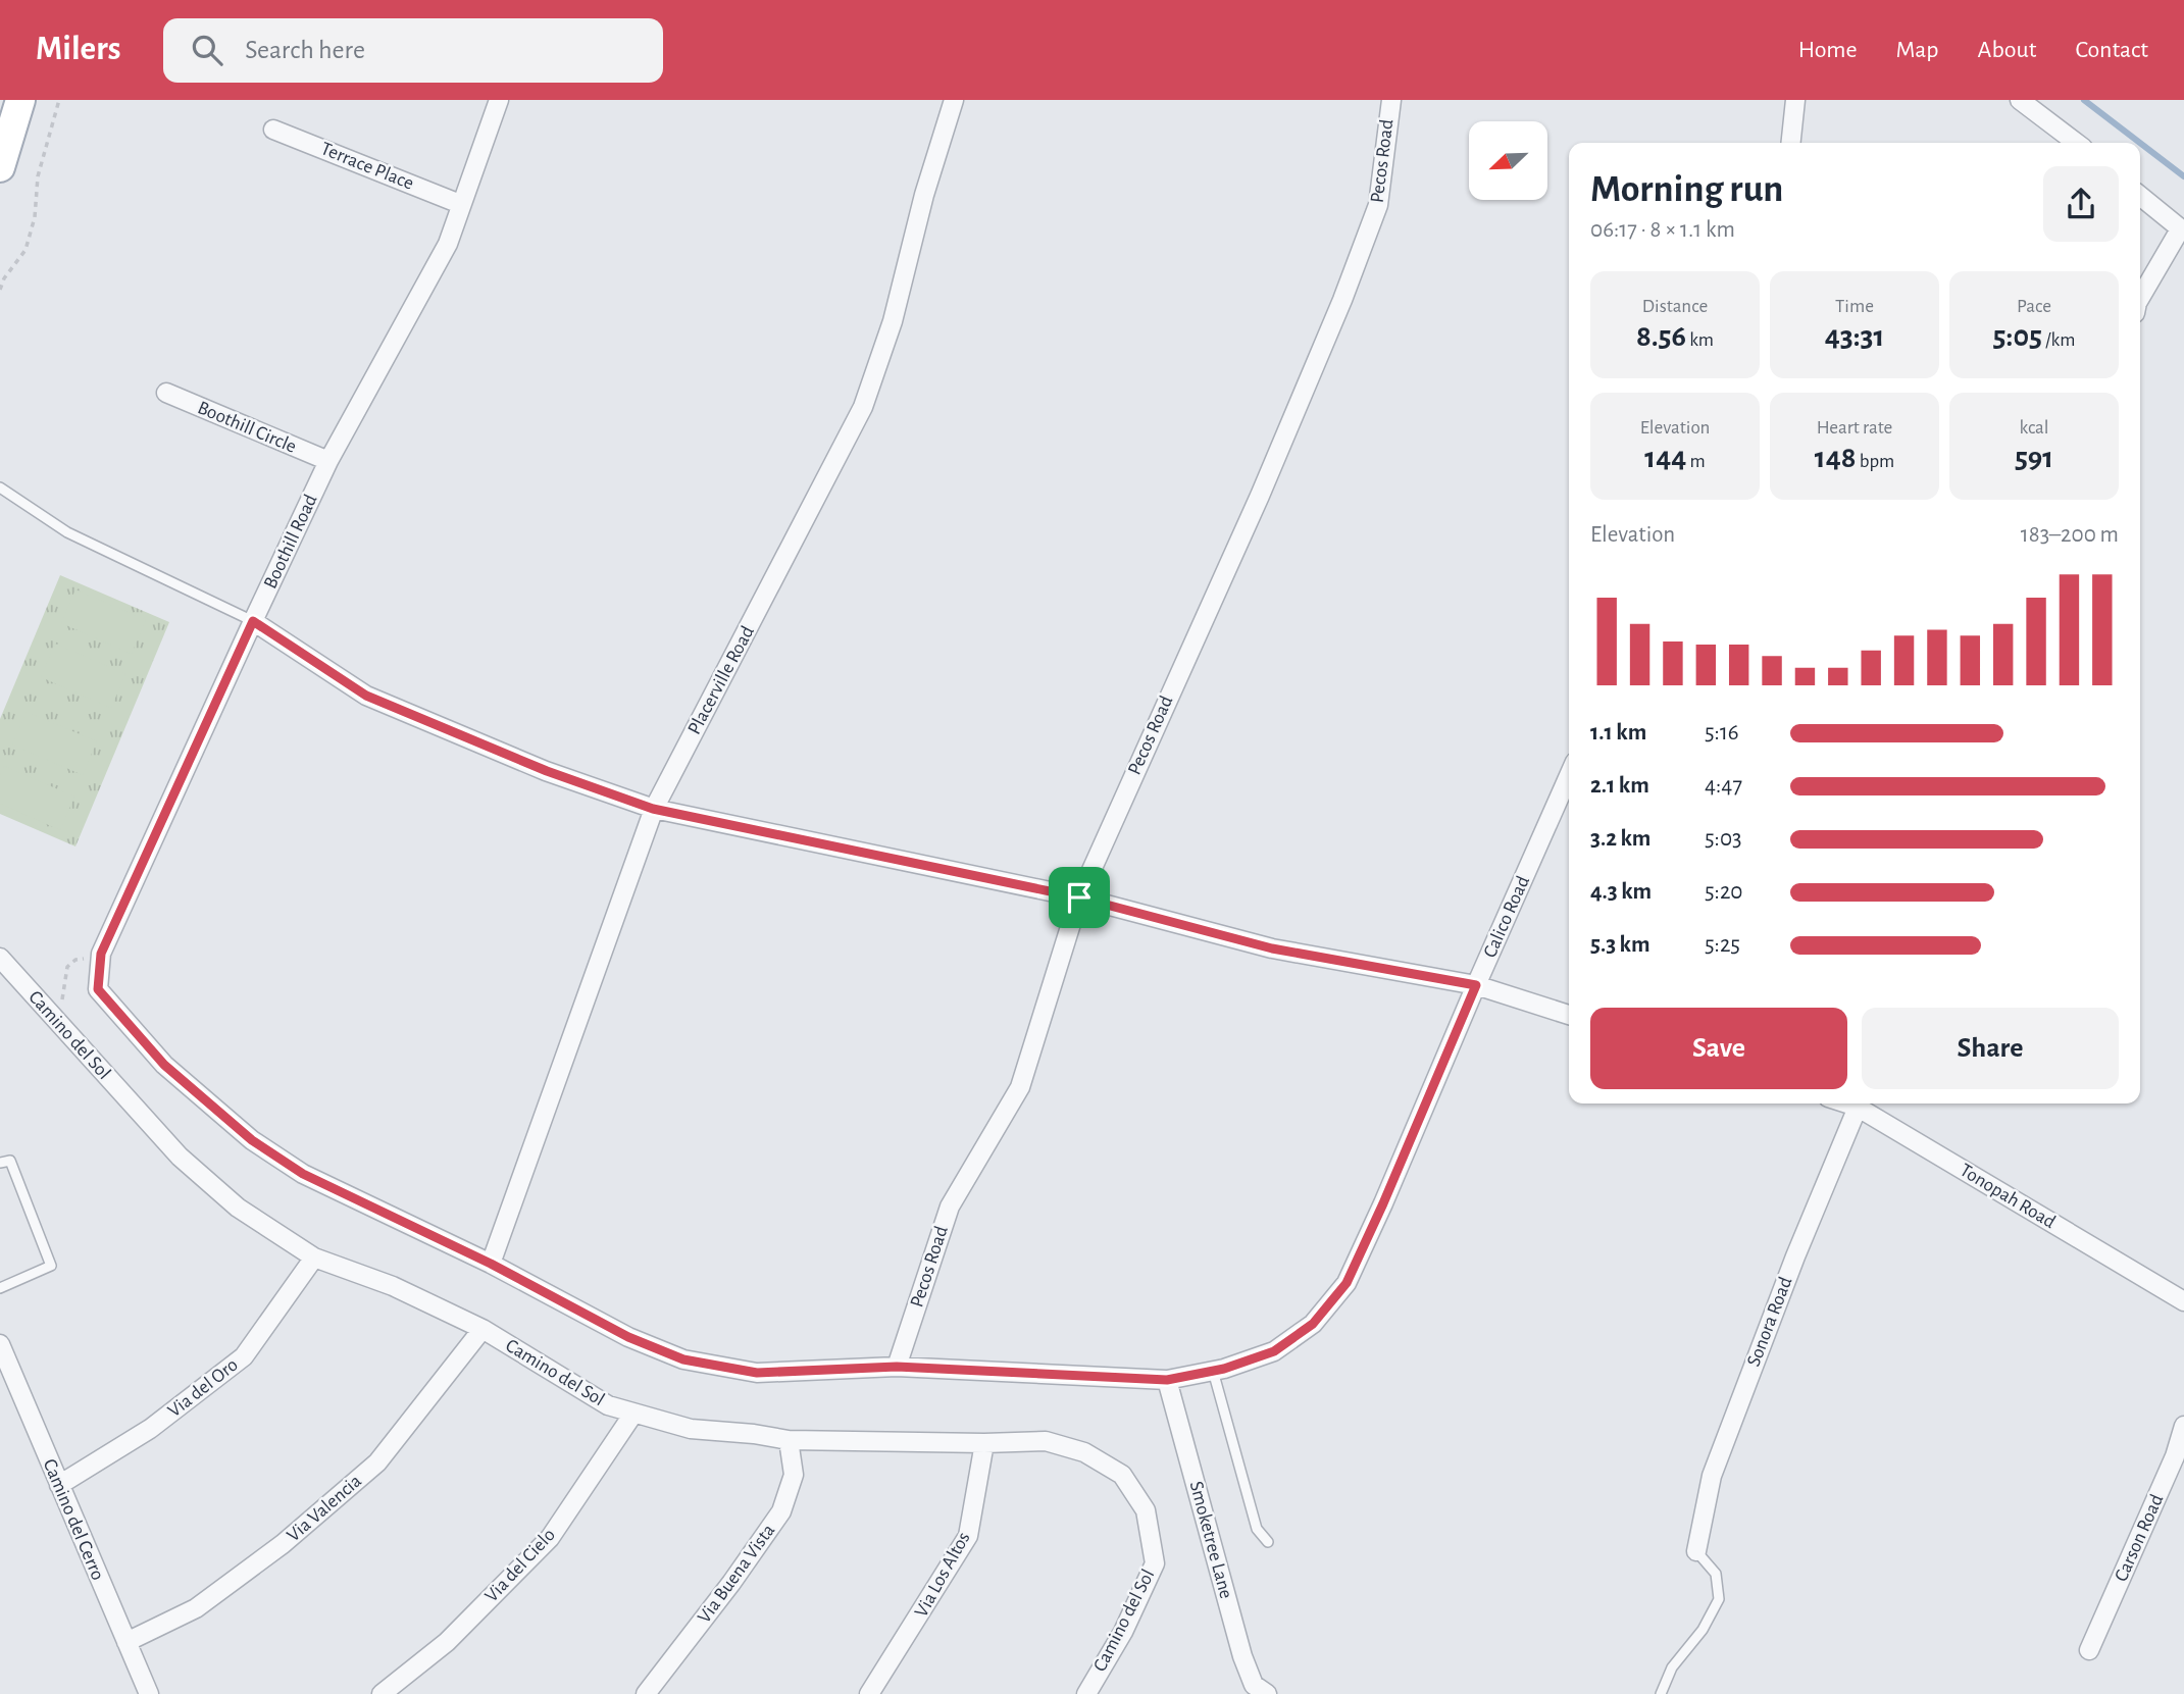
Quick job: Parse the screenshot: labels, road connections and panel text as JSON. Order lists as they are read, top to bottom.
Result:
{
  "streets": {
    "street": [
      "Pecos Road",
      "Terrace Place",
      "Boothill Circle",
      "Boothill Road",
      "Placerville Road",
      "Calico Road",
      "Camino del Sol",
      "Tonopah Road",
      "Sonora Road",
      "Via del Oro",
      "Via Valencia",
      "Camino del Cerro",
      "Carson Road",
      "Smoketree Lane",
      "Via del Cielo",
      "Via Buena Vista",
      "Via Los Altos"
    ]
  },
  "crossings": [
    ["Pecos Road", "Calico Road"],
    ["Terrace Place", "Boothill Road"],
    ["Boothill Circle", "Boothill Road"],
    ["Boothill Road", "Calico Road"],
    ["Placerville Road", "Calico Road"],
    ["Calico Road", "Smoketree Lane"],
    ["Camino del Sol", "Via del Oro"],
    ["Camino del Sol", "Via Valencia"],
    ["Camino del Sol", "Via del Cielo"],
    ["Camino del Sol", "Via Buena Vista"],
    ["Camino del Sol", "Via Los Altos"],
    ["Via del Oro", "Camino del Cerro"],
    ["Via Valencia", "Camino del Cerro"]
  ],
  "north": "bottom left",
  "page": {
    "header": "Milers",
    "search": "Search here",
    "nav": [
      "Home",
      "Map",
      "About",
      "Contact"
    ],
    "heading": ["Morning run", "06:17 · 8 × 1.1 km"],
    "stats": [
      ["Distance", "8.56 km"],
      ["Time", "43:31"],
      ["Pace", "5:05 /km"],
      ["Elevation", "144 m"],
      ["Heart rate", "148 bpm"],
      ["kcal", "591"]
    ],
    "chart": ["Elevation", "183–200 m"],
    "list": [
      {
        "name": "1.1 km",
        "note": "5:16"
      },
      {
        "name": "2.1 km",
        "note": "4:47"
      },
      {
        "name": "3.2 km",
        "note": "5:03"
      },
      {
        "name": "4.3 km",
        "note": "5:20"
      },
      {
        "name": "5.3 km",
        "note": "5:25"
      }
    ],
    "buttons": ["Save", "Share"]
  }
}
